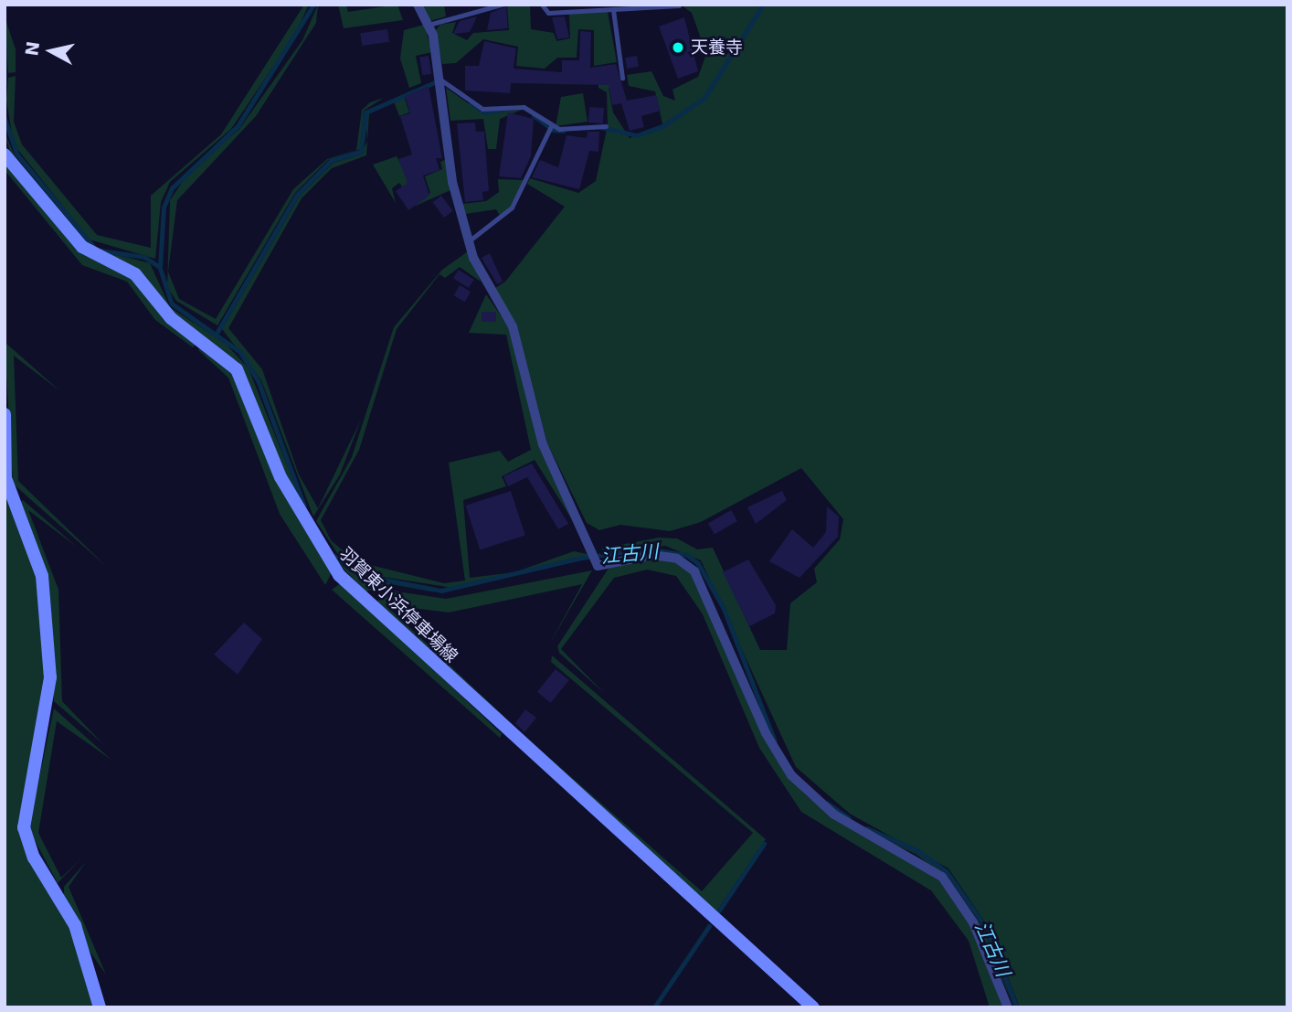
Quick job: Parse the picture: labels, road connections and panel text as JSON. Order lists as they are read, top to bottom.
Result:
{
  "streets": {
    "main road": ["羽賀東小浜停車場線"]
  },
  "water": ["江古川"],
  "places": ["天養寺"],
  "north": "left"
}
